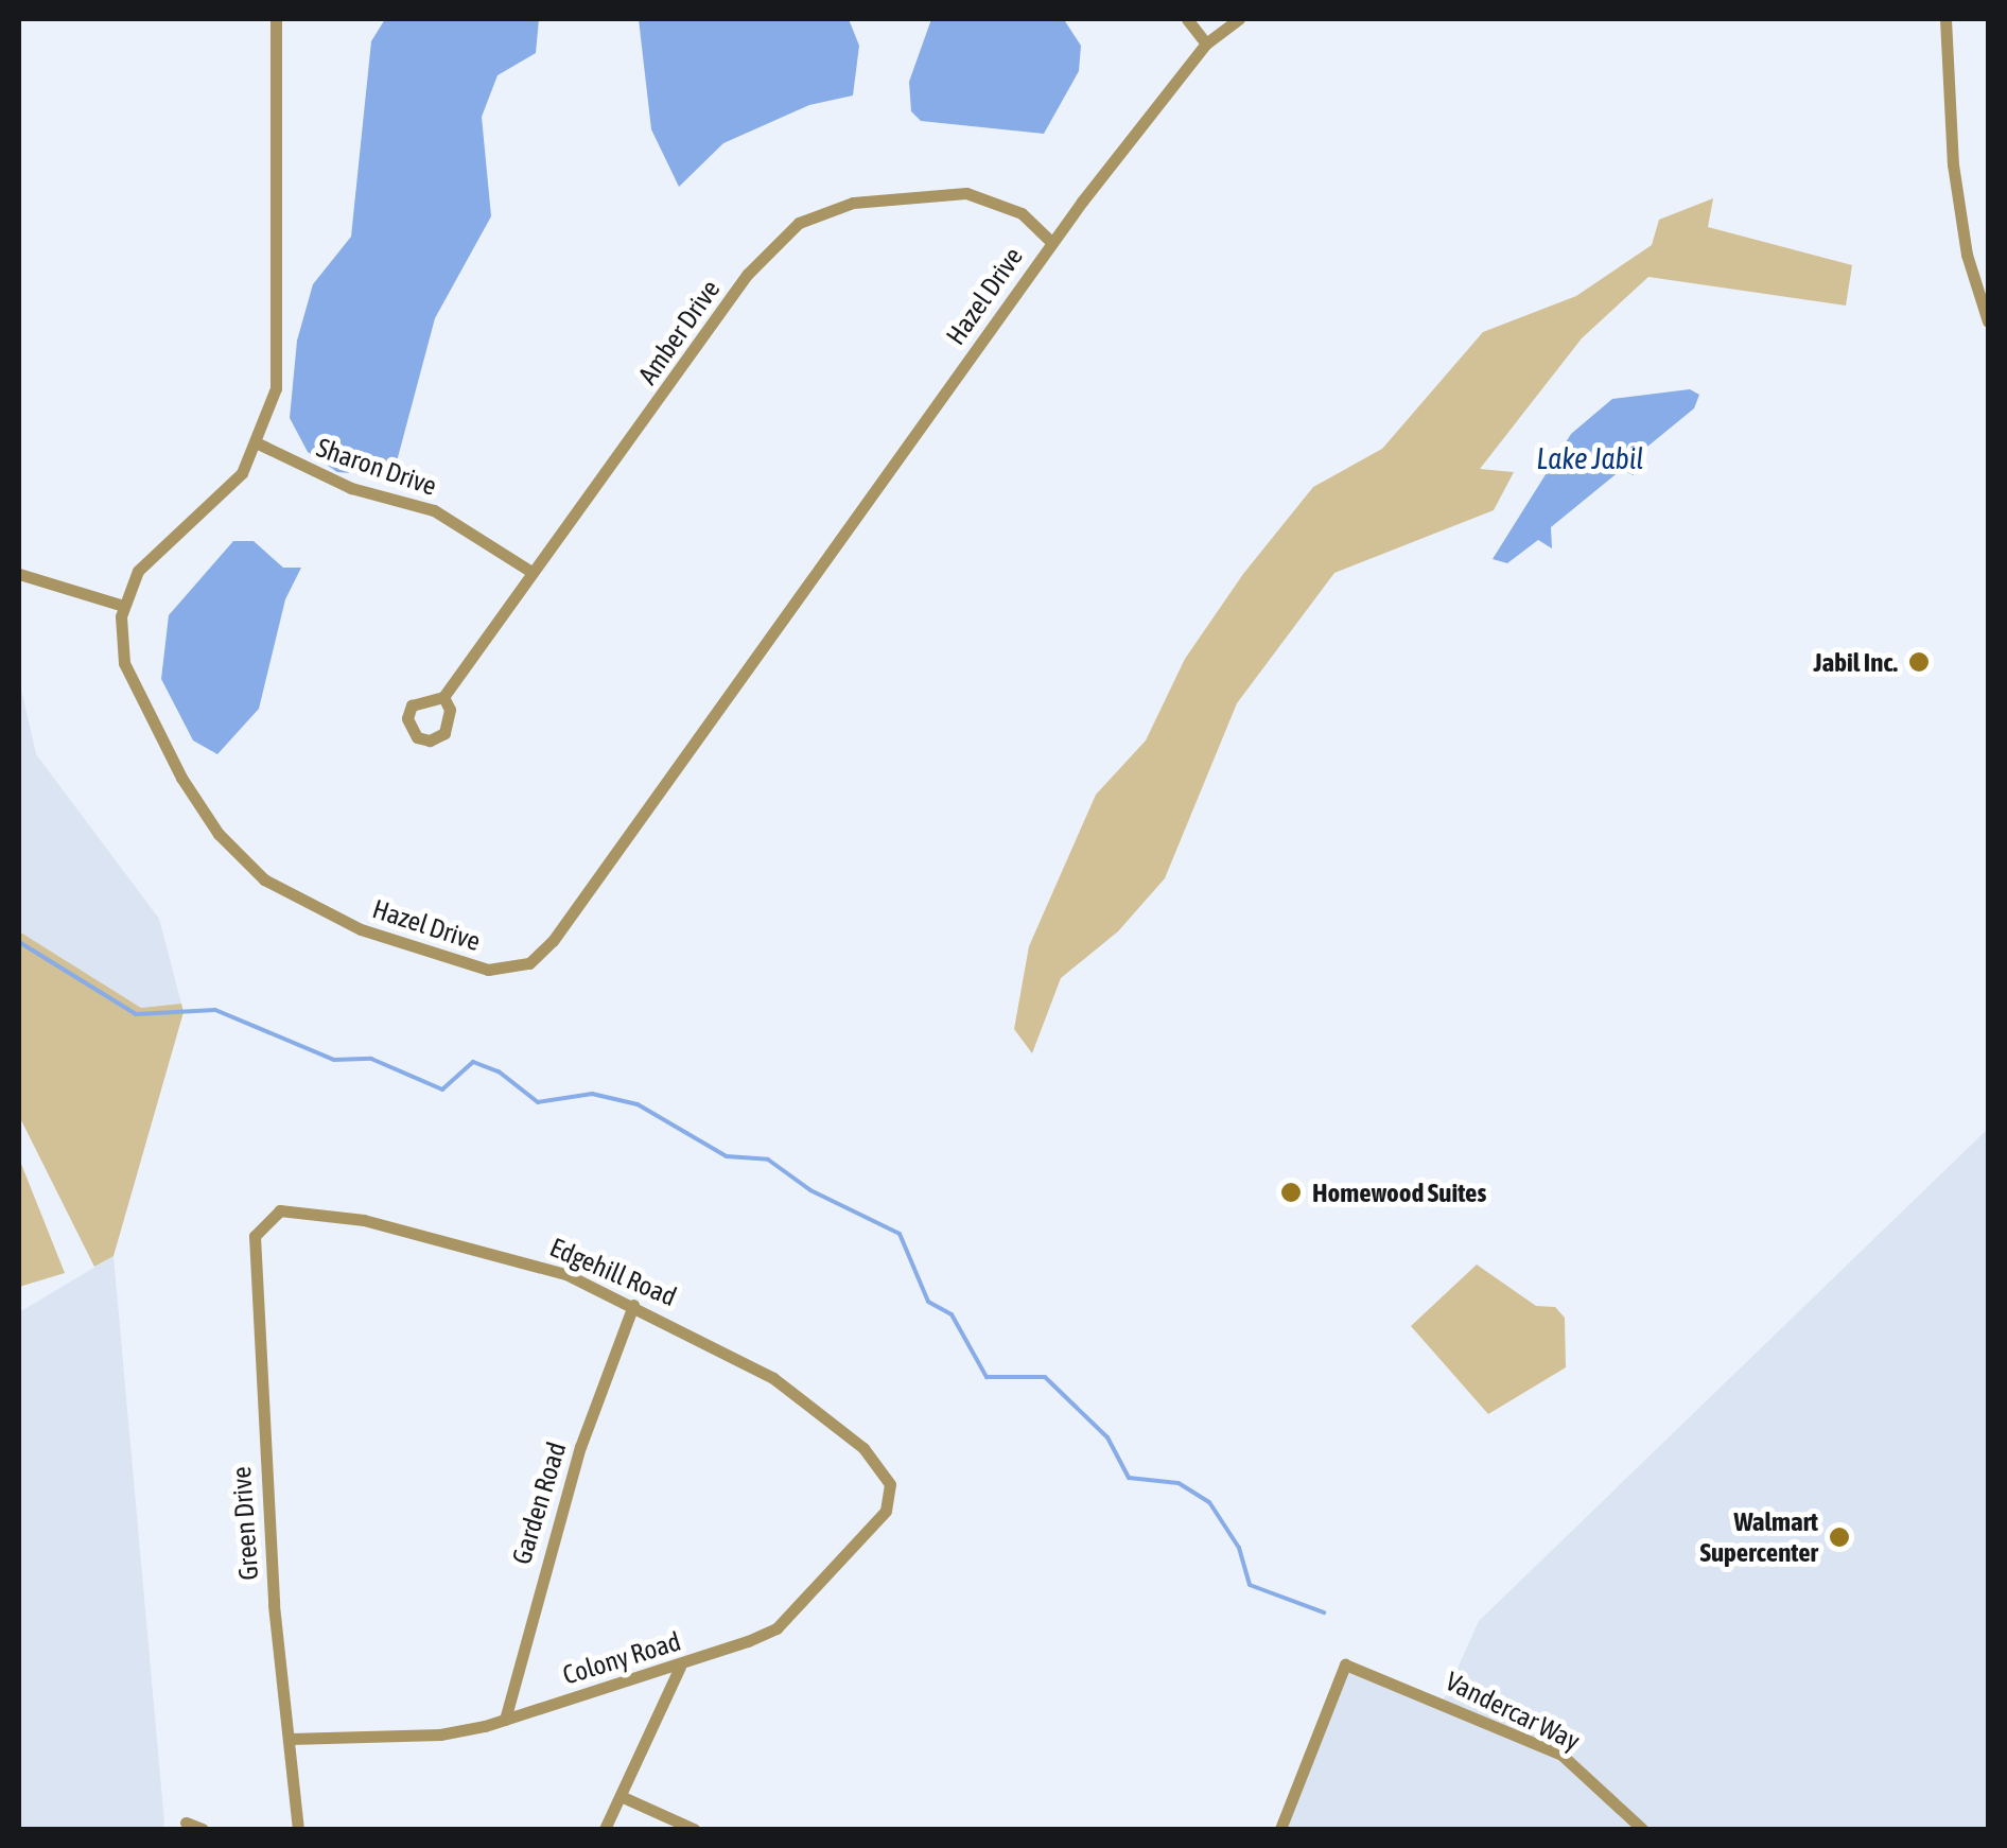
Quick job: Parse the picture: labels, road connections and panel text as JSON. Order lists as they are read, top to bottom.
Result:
{
  "streets": {
    "street": [
      "Hazel Drive",
      "Amber Drive",
      "Sharon Drive",
      "Edgehill Road",
      "Garden Road",
      "Green Drive",
      "Colony Road",
      "Vandercar Way"
    ]
  },
  "crossings": [
    ["Hazel Drive", "Amber Drive"],
    ["Amber Drive", "Sharon Drive"],
    ["Edgehill Road", "Garden Road"],
    ["Edgehill Road", "Green Drive"],
    ["Edgehill Road", "Colony Road"],
    ["Garden Road", "Colony Road"],
    ["Green Drive", "Colony Road"]
  ],
  "water": ["Lake Jabil"],
  "places": ["Jabil Inc.", "Homewood Suites", "Walmart Supercenter"]
}
